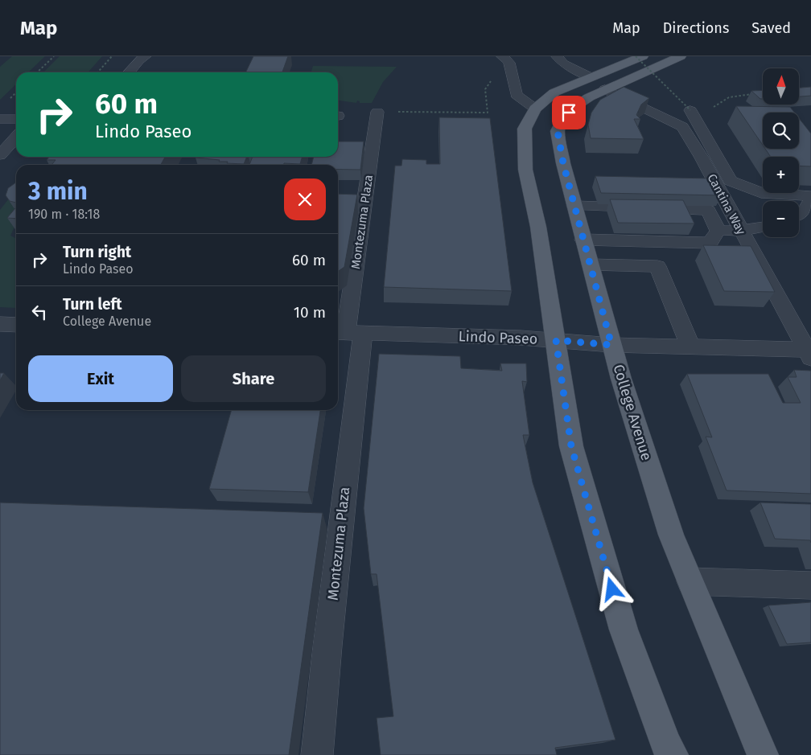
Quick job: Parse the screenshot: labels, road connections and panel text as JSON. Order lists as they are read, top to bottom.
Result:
{
  "streets": {
    "main road": ["College Avenue"],
    "street": ["Cantina Way", "Montezuma Plaza", "Lindo Paseo"]
  },
  "crossings": [
    ["Cantina Way", "Lindo Paseo"],
    ["Cantina Way", "College Avenue"],
    ["Montezuma Plaza", "Lindo Paseo"],
    ["Lindo Paseo", "College Avenue"]
  ],
  "north": "top",
  "page": {
    "header": "Map",
    "nav": ["Map", "Directions", "Saved"],
    "map_buttons": ["+", "−"],
    "turn": ["60 m", "Lindo Paseo"],
    "heading": ["3 min", "190 m · 18:18"],
    "list": [
      {
        "name": "Turn right",
        "note": "Lindo Paseo",
        "value": "60 m"
      },
      {
        "name": "Turn left",
        "note": "College Avenue",
        "value": "10 m"
      }
    ],
    "buttons": ["Exit", "Share"]
  }
}
